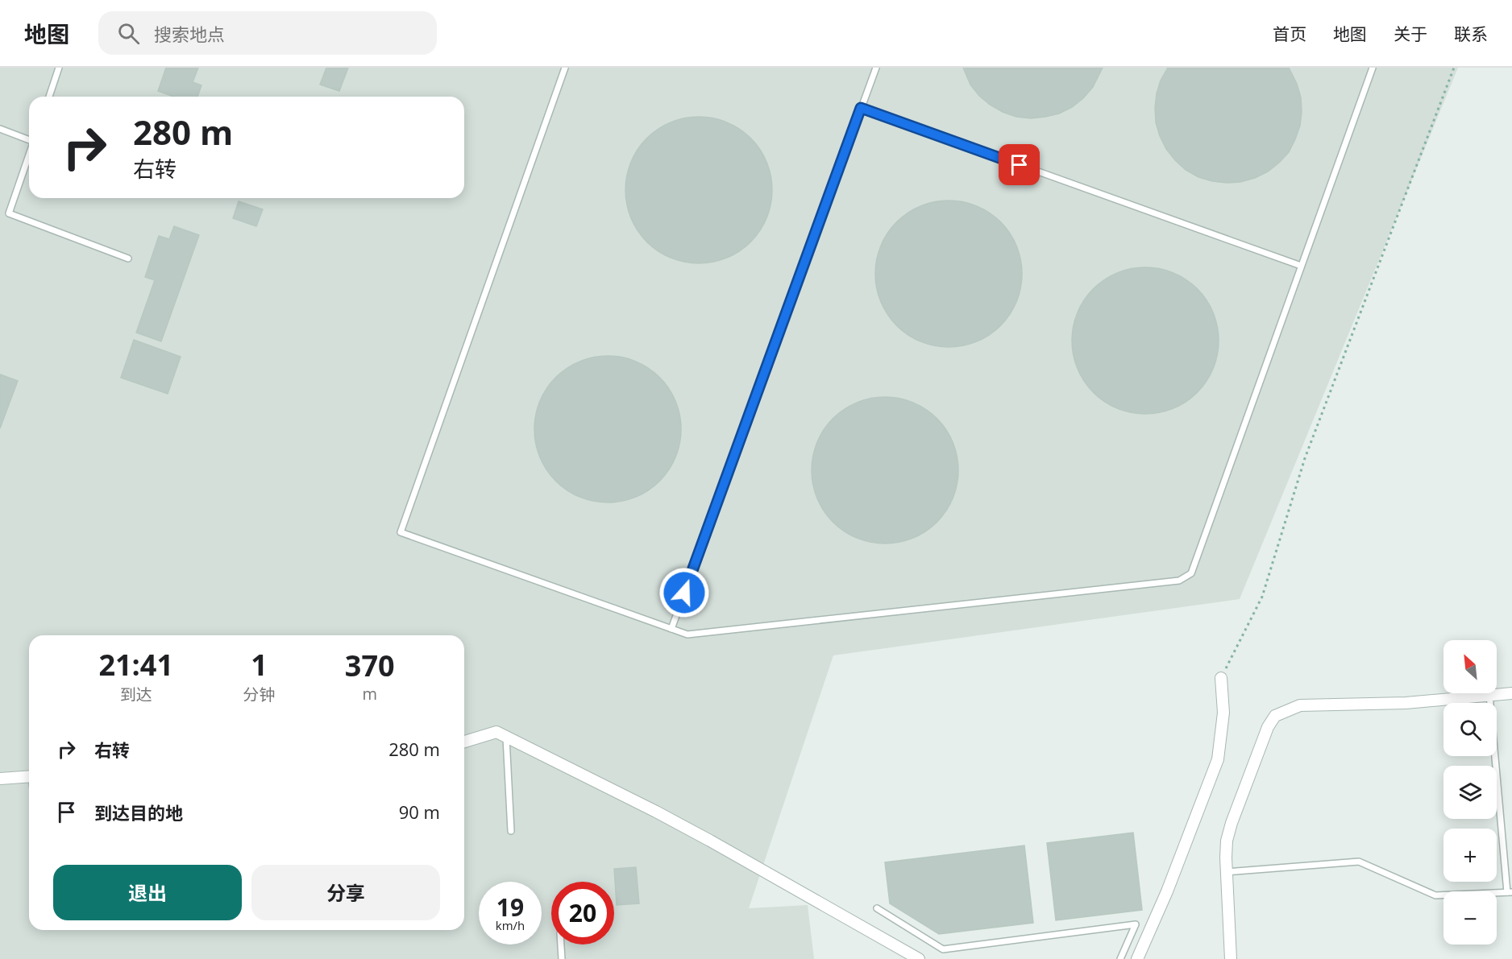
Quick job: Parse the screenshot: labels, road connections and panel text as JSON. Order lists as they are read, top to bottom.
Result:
{
  "north": "top left",
  "page": {
    "header": "地图",
    "search": "搜索地点",
    "nav": [
      "首页",
      "地图",
      "关于",
      "联系"
    ],
    "turn": ["280 m", "右转"],
    "eta": [
      "21:41",
      "到达",
      "1",
      "分钟",
      "370",
      "m"
    ],
    "map_buttons": ["+", "−"],
    "list": [
      {
        "name": "右转",
        "value": "280 m"
      },
      {
        "name": "到达目的地",
        "value": "90 m"
      }
    ],
    "buttons": ["退出", "分享"],
    "speed": "19 km/h",
    "limit": "20"
  }
}
